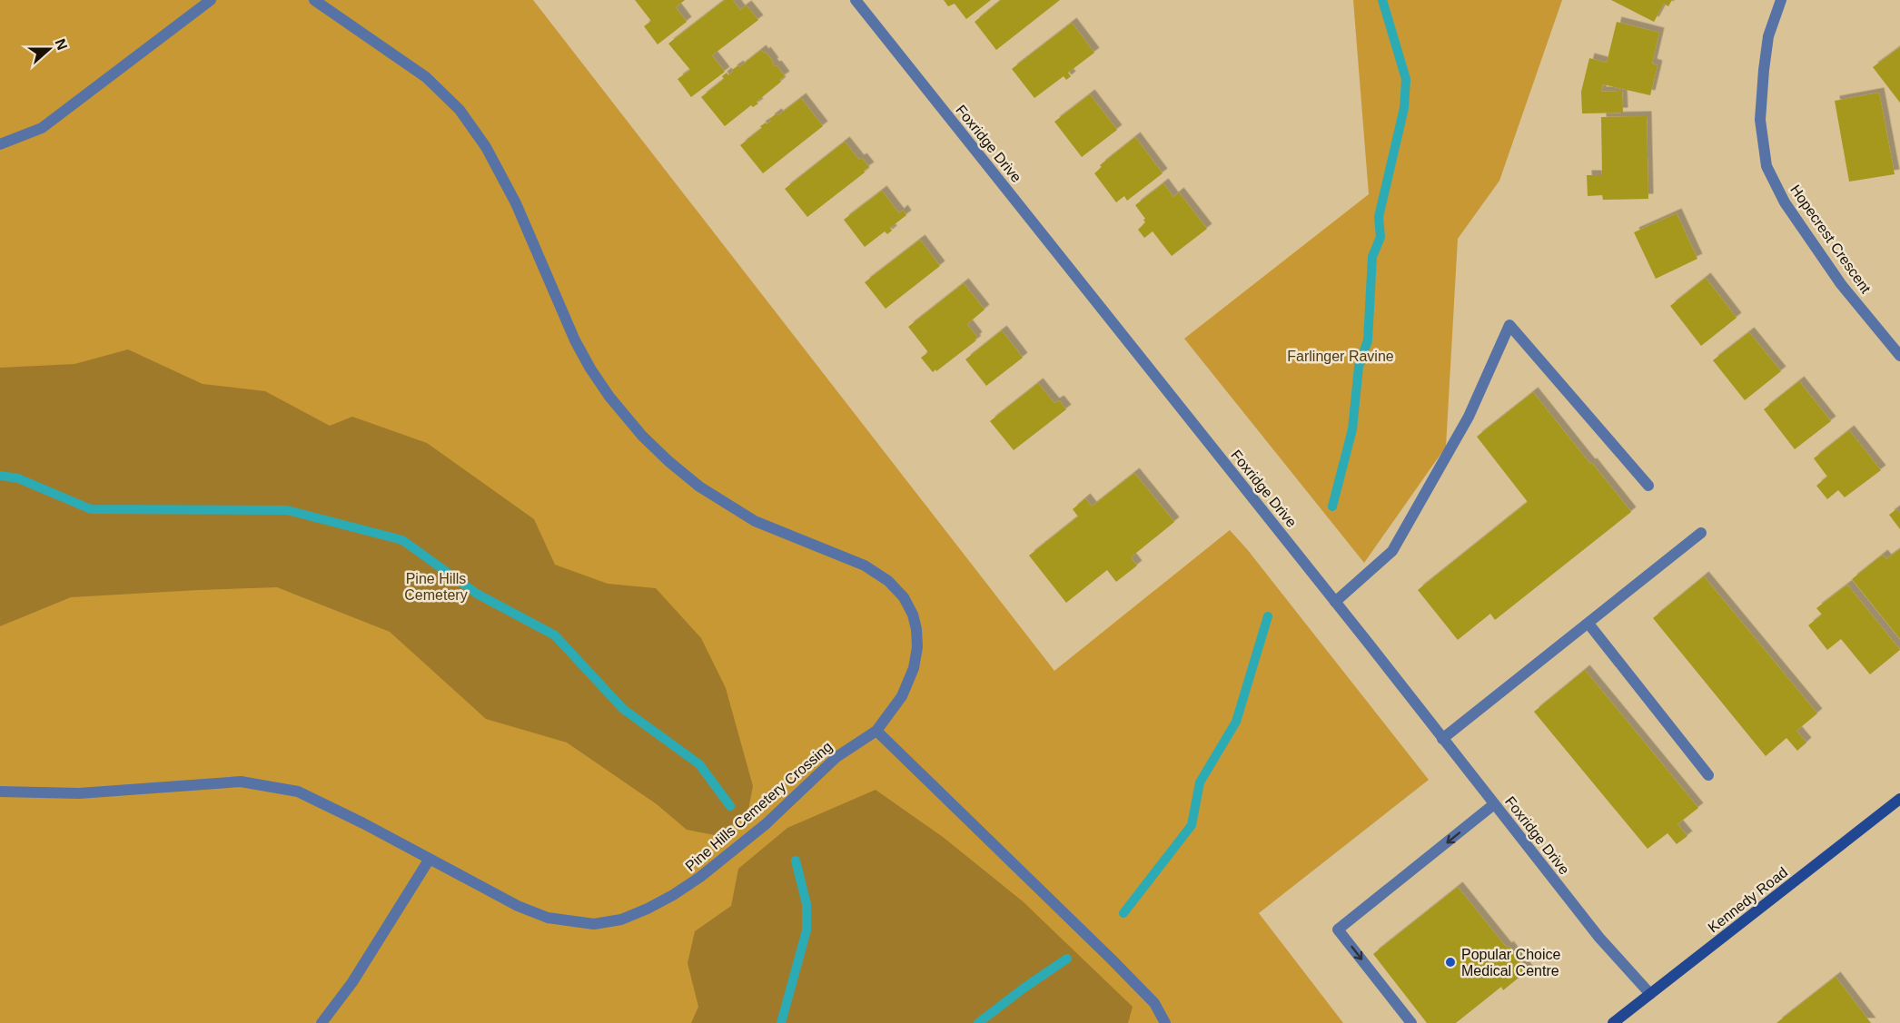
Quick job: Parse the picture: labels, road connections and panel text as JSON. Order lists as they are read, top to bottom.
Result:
{
  "streets": {
    "main road": ["Kennedy Road"],
    "street": ["Foxridge Drive", "Hopecrest Crescent", "Pine Hills Cemetery Crossing"]
  },
  "crossings": [
    ["Foxridge Drive", "Kennedy Road"]
  ],
  "parks": ["Farlinger Ravine", "Pine Hills Cemetery"],
  "places": ["Popular Choice Medical Centre"],
  "north": "right"
}
